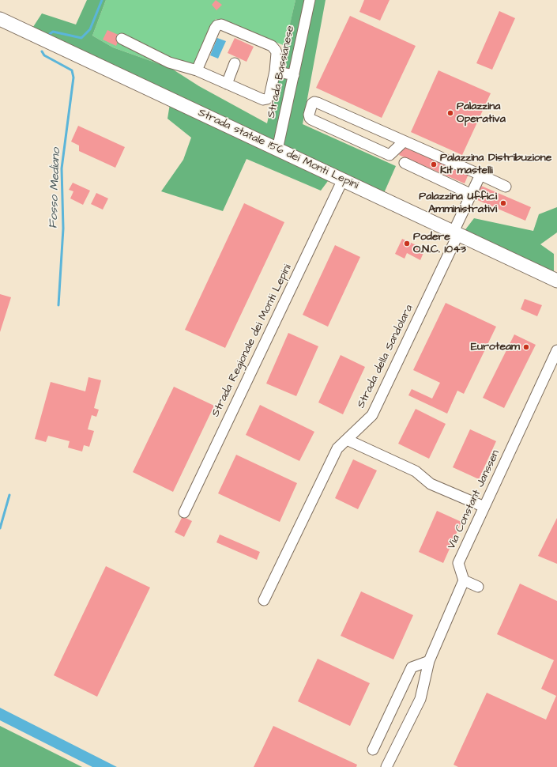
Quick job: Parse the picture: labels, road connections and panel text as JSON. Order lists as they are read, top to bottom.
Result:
{
  "streets": {
    "main road": ["Strada statale 156 dei Monti Lepini"],
    "street": [
      "Strada Bassianese",
      "Strada Regionale dei Monti Lepini",
      "Strada della Sandolara",
      "Via Constant Janssen"
    ]
  },
  "crossings": [
    ["Strada Bassianese", "Strada statale 156 dei Monti Lepini"],
    ["Strada statale 156 dei Monti Lepini", "Strada Regionale dei Monti Lepini"],
    ["Strada statale 156 dei Monti Lepini", "Strada della Sandolara"]
  ],
  "water": ["Fosso Mediano"],
  "places": [
    "Palazzina Operativa",
    "Palazzina Distribuzione Kit mastelli",
    "Palazzina Uffici Amministrativi",
    "Podere O.N.C. 1043",
    "Euroteam"
  ]
}
